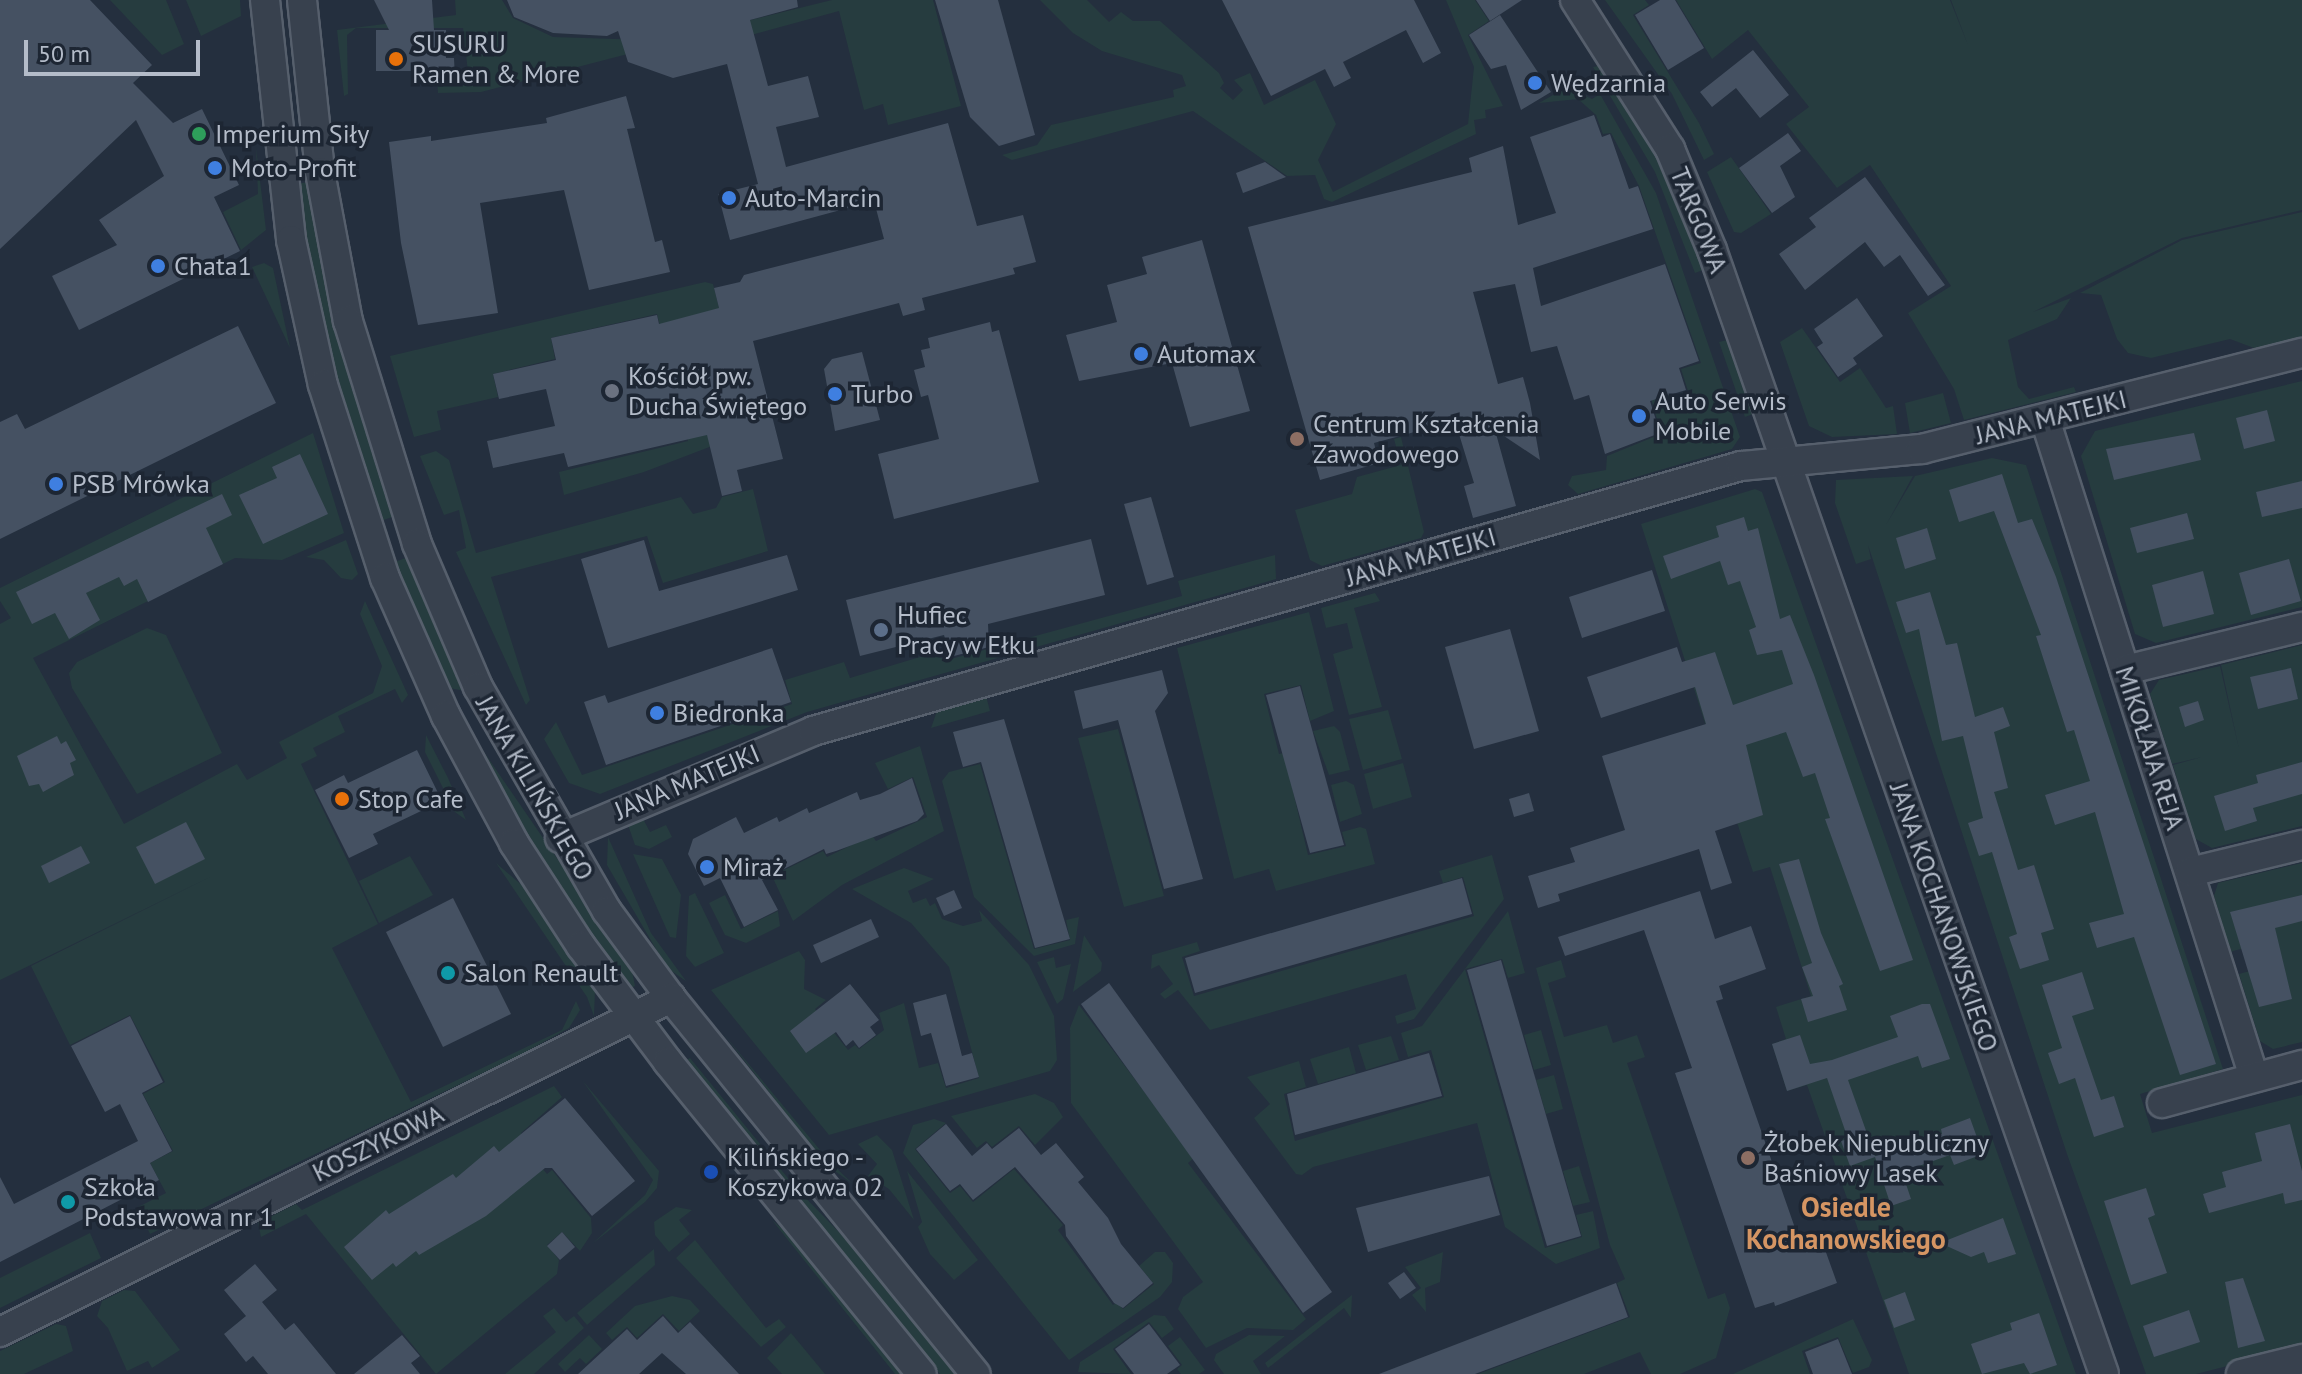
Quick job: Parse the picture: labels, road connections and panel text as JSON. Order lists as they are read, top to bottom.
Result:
{
  "streets": {
    "street": [
      "TARGOWA",
      "JANA MATEJKI",
      "MIKOŁAJA REJA",
      "JANA KILIŃSKIEGO",
      "JANA KOCHANOWSKIEGO",
      "KOSZYKOWA"
    ]
  },
  "crossings": [
    ["TARGOWA", "JANA MATEJKI"],
    ["TARGOWA", "JANA KOCHANOWSKIEGO"],
    ["JANA MATEJKI", "MIKOŁAJA REJA"],
    ["JANA MATEJKI", "JANA KILIŃSKIEGO"],
    ["JANA MATEJKI", "JANA KOCHANOWSKIEGO"],
    ["JANA KILIŃSKIEGO", "KOSZYKOWA"]
  ],
  "districts": ["Osiedle Kochanowskiego"],
  "places": [
    "SUSURU Ramen & More",
    "Wędzarnia",
    "Imperium Siły",
    "Moto-Profit",
    "Auto-Marcin",
    "Chata1",
    "Automax",
    "Kościół pw. Ducha Świętego",
    "Turbo",
    "Auto Serwis Mobile",
    "Centrum Kształcenia Zawodowego",
    "PSB Mrówka",
    "Hufiec Pracy w Ełku",
    "Biedronka",
    "Stop Cafe",
    "Miraż",
    "Salon Renault",
    "Żłobek Niepubliczny Baśniowy Lasek",
    "Kilińskiego - Koszykowa 02",
    "Szkoła Podstawowa nr 1"
  ],
  "scale_bar": "50 m"
}
